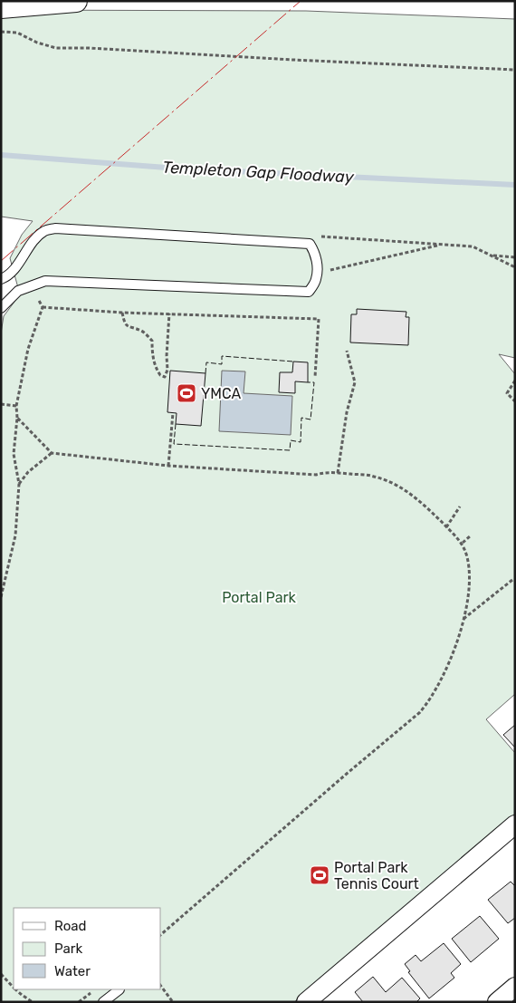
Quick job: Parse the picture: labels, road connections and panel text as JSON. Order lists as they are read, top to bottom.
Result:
{
  "water": ["Templeton Gap Floodway"],
  "parks": ["Portal Park"],
  "places": {
    "sports": ["YMCA", "Portal Park Tennis Court"]
  },
  "legend": ["Road", "Park", "Water"]
}
